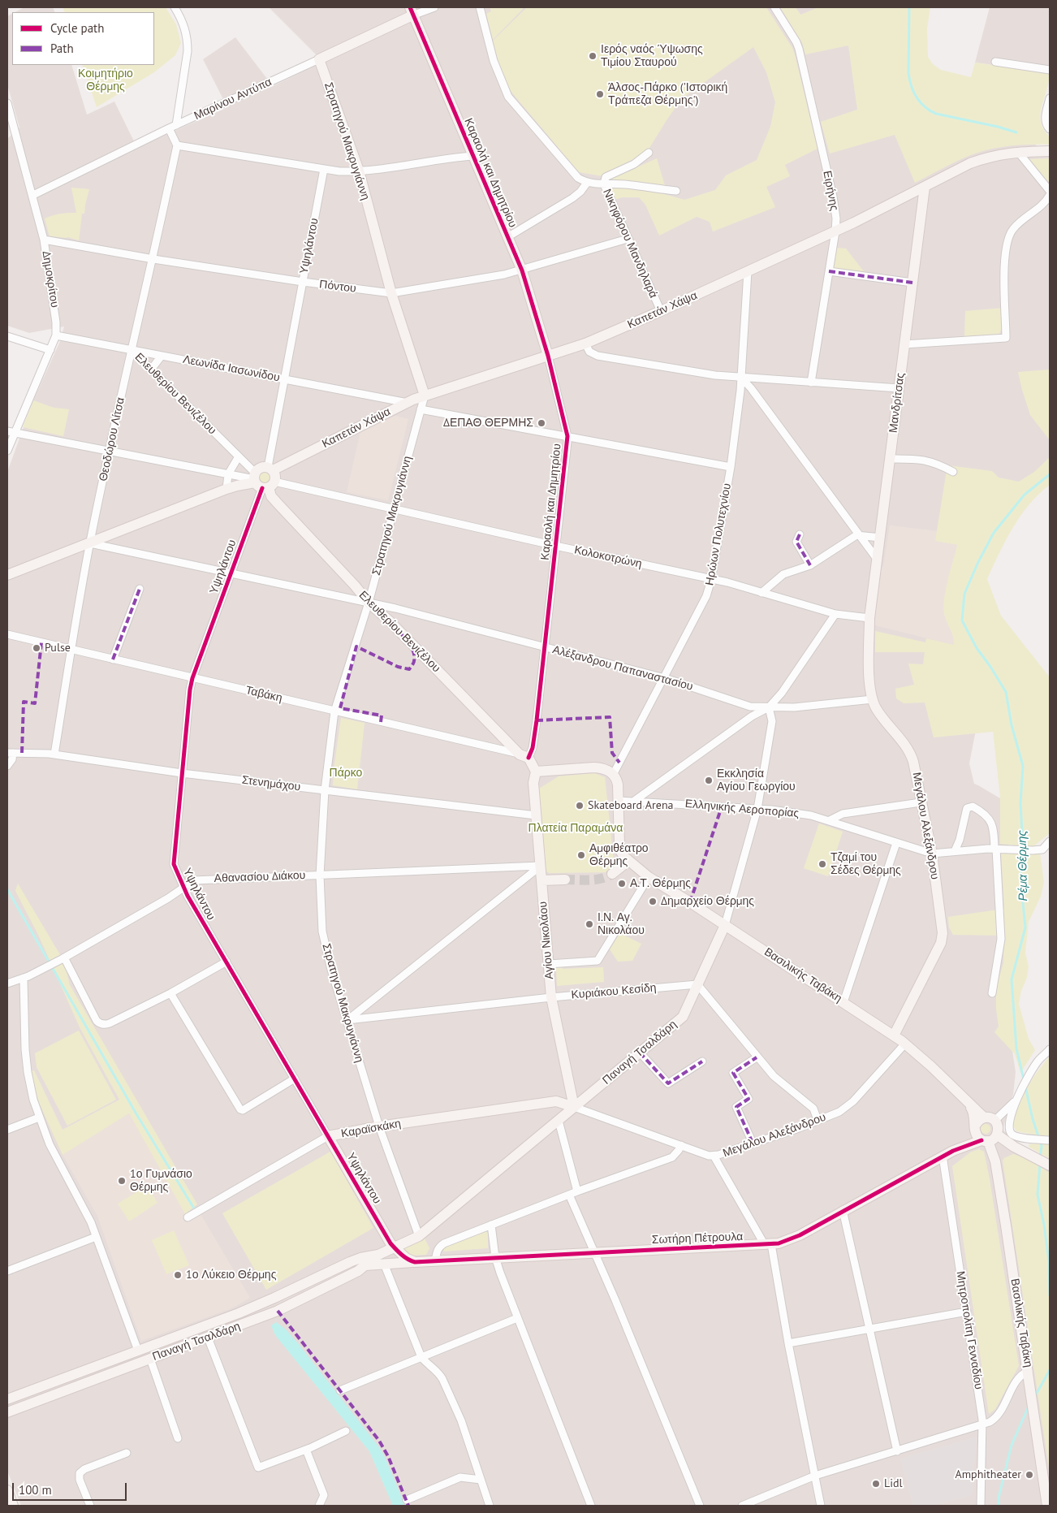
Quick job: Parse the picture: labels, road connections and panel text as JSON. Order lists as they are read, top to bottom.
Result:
{
  "streets": {
    "street": [
      "Μαρίνου Αντύπα",
      "Στρατηγού Μακρυγιάννη",
      "Καραολή και Δημητρίου",
      "Ειρήνης",
      "Νικηφόρου Μανδηλαρά",
      "Υψηλάντου",
      "Δημοκρίτου",
      "Πόντου",
      "Καπετάν Χάψα",
      "Λεωνίδα Ιασωνίδου",
      "Ελευθερίου Βενιζέλου",
      "Μανδρίτσας",
      "Θεοδώρου Λίτσα",
      "Ηρώων Πολυτεχνίου",
      "Κολοκοτρώνη",
      "Αλέξανδρου Παπαναστασίου",
      "Ταβάκη",
      "Στενημάχου",
      "Ελληνικής Αεροπορίας",
      "Μεγάλου Αλεξάνδρου",
      "Αθανασίου Διάκου",
      "Αγίου Νικολάου",
      "Βασιλικής Ταβάκη",
      "Κυριάκου Κεσίδη",
      "Παναγή Τσαλδάρη",
      "Καραϊσκάκη",
      "Σωτήρη Πέτρουλα",
      "Μητροπολίτη Γενναδίου"
    ]
  },
  "crossings": [
    ["Μαρίνου Αντύπα", "Στρατηγού Μακρυγιάννη"],
    ["Μαρίνου Αντύπα", "Καραολή και Δημητρίου"],
    ["Μαρίνου Αντύπα", "Δημοκρίτου"],
    ["Στρατηγού Μακρυγιάννη", "Πόντου"],
    ["Στρατηγού Μακρυγιάννη", "Καπετάν Χάψα"],
    ["Στρατηγού Μακρυγιάννη", "Ελευθερίου Βενιζέλου"],
    ["Στρατηγού Μακρυγιάννη", "Κολοκοτρώνη"],
    ["Στρατηγού Μακρυγιάννη", "Αλέξανδρου Παπαναστασίου"],
    ["Στρατηγού Μακρυγιάννη", "Ταβάκη"],
    ["Στρατηγού Μακρυγιάννη", "Στενημάχου"],
    ["Στρατηγού Μακρυγιάννη", "Αθανασίου Διάκου"],
    ["Στρατηγού Μακρυγιάννη", "Κυριάκου Κεσίδη"],
    ["Στρατηγού Μακρυγιάννη", "Παναγή Τσαλδάρη"],
    ["Στρατηγού Μακρυγιάννη", "Καραϊσκάκη"],
    ["Καραολή και Δημητρίου", "Πόντου"],
    ["Καραολή και Δημητρίου", "Καπετάν Χάψα"],
    ["Καραολή και Δημητρίου", "Ελευθερίου Βενιζέλου"],
    ["Καραολή και Δημητρίου", "Κολοκοτρώνη"],
    ["Καραολή και Δημητρίου", "Αλέξανδρου Παπαναστασίου"],
    ["Καραολή και Δημητρίου", "Ταβάκη"],
    ["Ειρήνης", "Καπετάν Χάψα"],
    ["Νικηφόρου Μανδηλαρά", "Πόντου"],
    ["Νικηφόρου Μανδηλαρά", "Καπετάν Χάψα"],
    ["Υψηλάντου", "Πόντου"],
    ["Υψηλάντου", "Καπετάν Χάψα"],
    ["Υψηλάντου", "Λεωνίδα Ιασωνίδου"],
    ["Υψηλάντου", "Ελευθερίου Βενιζέλου"],
    ["Υψηλάντου", "Κολοκοτρώνη"],
    ["Υψηλάντου", "Αλέξανδρου Παπαναστασίου"],
    ["Υψηλάντου", "Ταβάκη"],
    ["Υψηλάντου", "Στενημάχου"],
    ["Υψηλάντου", "Αθανασίου Διάκου"],
    ["Υψηλάντου", "Παναγή Τσαλδάρη"],
    ["Υψηλάντου", "Καραϊσκάκη"],
    ["Δημοκρίτου", "Πόντου"],
    ["Δημοκρίτου", "Λεωνίδα Ιασωνίδου"],
    ["Δημοκρίτου", "Κολοκοτρώνη"],
    ["Πόντου", "Θεοδώρου Λίτσα"],
    ["Καπετάν Χάψα", "Λεωνίδα Ιασωνίδου"],
    ["Καπετάν Χάψα", "Ελευθερίου Βενιζέλου"],
    ["Καπετάν Χάψα", "Μανδρίτσας"],
    ["Καπετάν Χάψα", "Ηρώων Πολυτεχνίου"],
    ["Καπετάν Χάψα", "Κολοκοτρώνη"],
    ["Λεωνίδα Ιασωνίδου", "Ελευθερίου Βενιζέλου"],
    ["Λεωνίδα Ιασωνίδου", "Θεοδώρου Λίτσα"],
    ["Ελευθερίου Βενιζέλου", "Θεοδώρου Λίτσα"],
    ["Ελευθερίου Βενιζέλου", "Κολοκοτρώνη"],
    ["Ελευθερίου Βενιζέλου", "Αλέξανδρου Παπαναστασίου"],
    ["Ελευθερίου Βενιζέλου", "Ταβάκη"],
    ["Ελευθερίου Βενιζέλου", "Αγίου Νικολάου"],
    ["Μανδρίτσας", "Κολοκοτρώνη"],
    ["Μανδρίτσας", "Μεγάλου Αλεξάνδρου"],
    ["Θεοδώρου Λίτσα", "Κολοκοτρώνη"],
    ["Θεοδώρου Λίτσα", "Αλέξανδρου Παπαναστασίου"],
    ["Θεοδώρου Λίτσα", "Ταβάκη"],
    ["Θεοδώρου Λίτσα", "Στενημάχου"],
    ["Ηρώων Πολυτεχνίου", "Κολοκοτρώνη"],
    ["Ηρώων Πολυτεχνίου", "Αλέξανδρου Παπαναστασίου"],
    ["Κολοκοτρώνη", "Μεγάλου Αλεξάνδρου"],
    ["Αλέξανδρου Παπαναστασίου", "Μεγάλου Αλεξάνδρου"],
    ["Αλέξανδρου Παπαναστασίου", "Παναγή Τσαλδάρη"],
    ["Στενημάχου", "Αγίου Νικολάου"],
    ["Ελληνικής Αεροπορίας", "Μεγάλου Αλεξάνδρου"],
    ["Ελληνικής Αεροπορίας", "Παναγή Τσαλδάρη"],
    ["Μεγάλου Αλεξάνδρου", "Αγίου Νικολάου"],
    ["Μεγάλου Αλεξάνδρου", "Βασιλικής Ταβάκη"],
    ["Μεγάλου Αλεξάνδρου", "Παναγή Τσαλδάρη"],
    ["Μεγάλου Αλεξάνδρου", "Καραϊσκάκη"],
    ["Αθανασίου Διάκου", "Αγίου Νικολάου"],
    ["Αγίου Νικολάου", "Κυριάκου Κεσίδη"],
    ["Αγίου Νικολάου", "Παναγή Τσαλδάρη"],
    ["Αγίου Νικολάου", "Καραϊσκάκη"],
    ["Βασιλικής Ταβάκη", "Παναγή Τσαλδάρη"],
    ["Βασιλικής Ταβάκη", "Σωτήρη Πέτρουλα"],
    ["Κυριάκου Κεσίδη", "Παναγή Τσαλδάρη"],
    ["Παναγή Τσαλδάρη", "Καραϊσκάκη"],
    ["Παναγή Τσαλδάρη", "Σωτήρη Πέτρουλα"],
    ["Σωτήρη Πέτρουλα", "Μητροπολίτη Γενναδίου"]
  ],
  "water": ["Ρέμα Θέρμης"],
  "parks": ["Κοιμητήριο Θέρμης", "Πάρκο", "Πλατεία Παραμάνα"],
  "places": [
    "Ιερός ναός Ύψωσης Τιμίου Σταυρού",
    "Άλσος-Πάρκο ('Ιστορική Τράπεζα Θέρμης')",
    "ΔΕΠΑΘ ΘΕΡΜΗΣ",
    "Pulse",
    "Εκκλησία Αγίου Γεωργίου",
    "Skateboard Arena",
    "Αμφιθέατρο Θέρμης",
    "Τζαμί του Σέδες Θέρμης",
    "Α.Τ. Θέρμης",
    "Δημαρχείο Θέρμης",
    "Ι.Ν. Αγ. Νικολάου",
    "1ο Γυμνάσιο Θέρμης",
    "1ο Λύκειο Θέρμης",
    "Amphitheater",
    "Lidl"
  ],
  "legend": ["Cycle path", "Path"],
  "scale_bar": "100 m"
}
